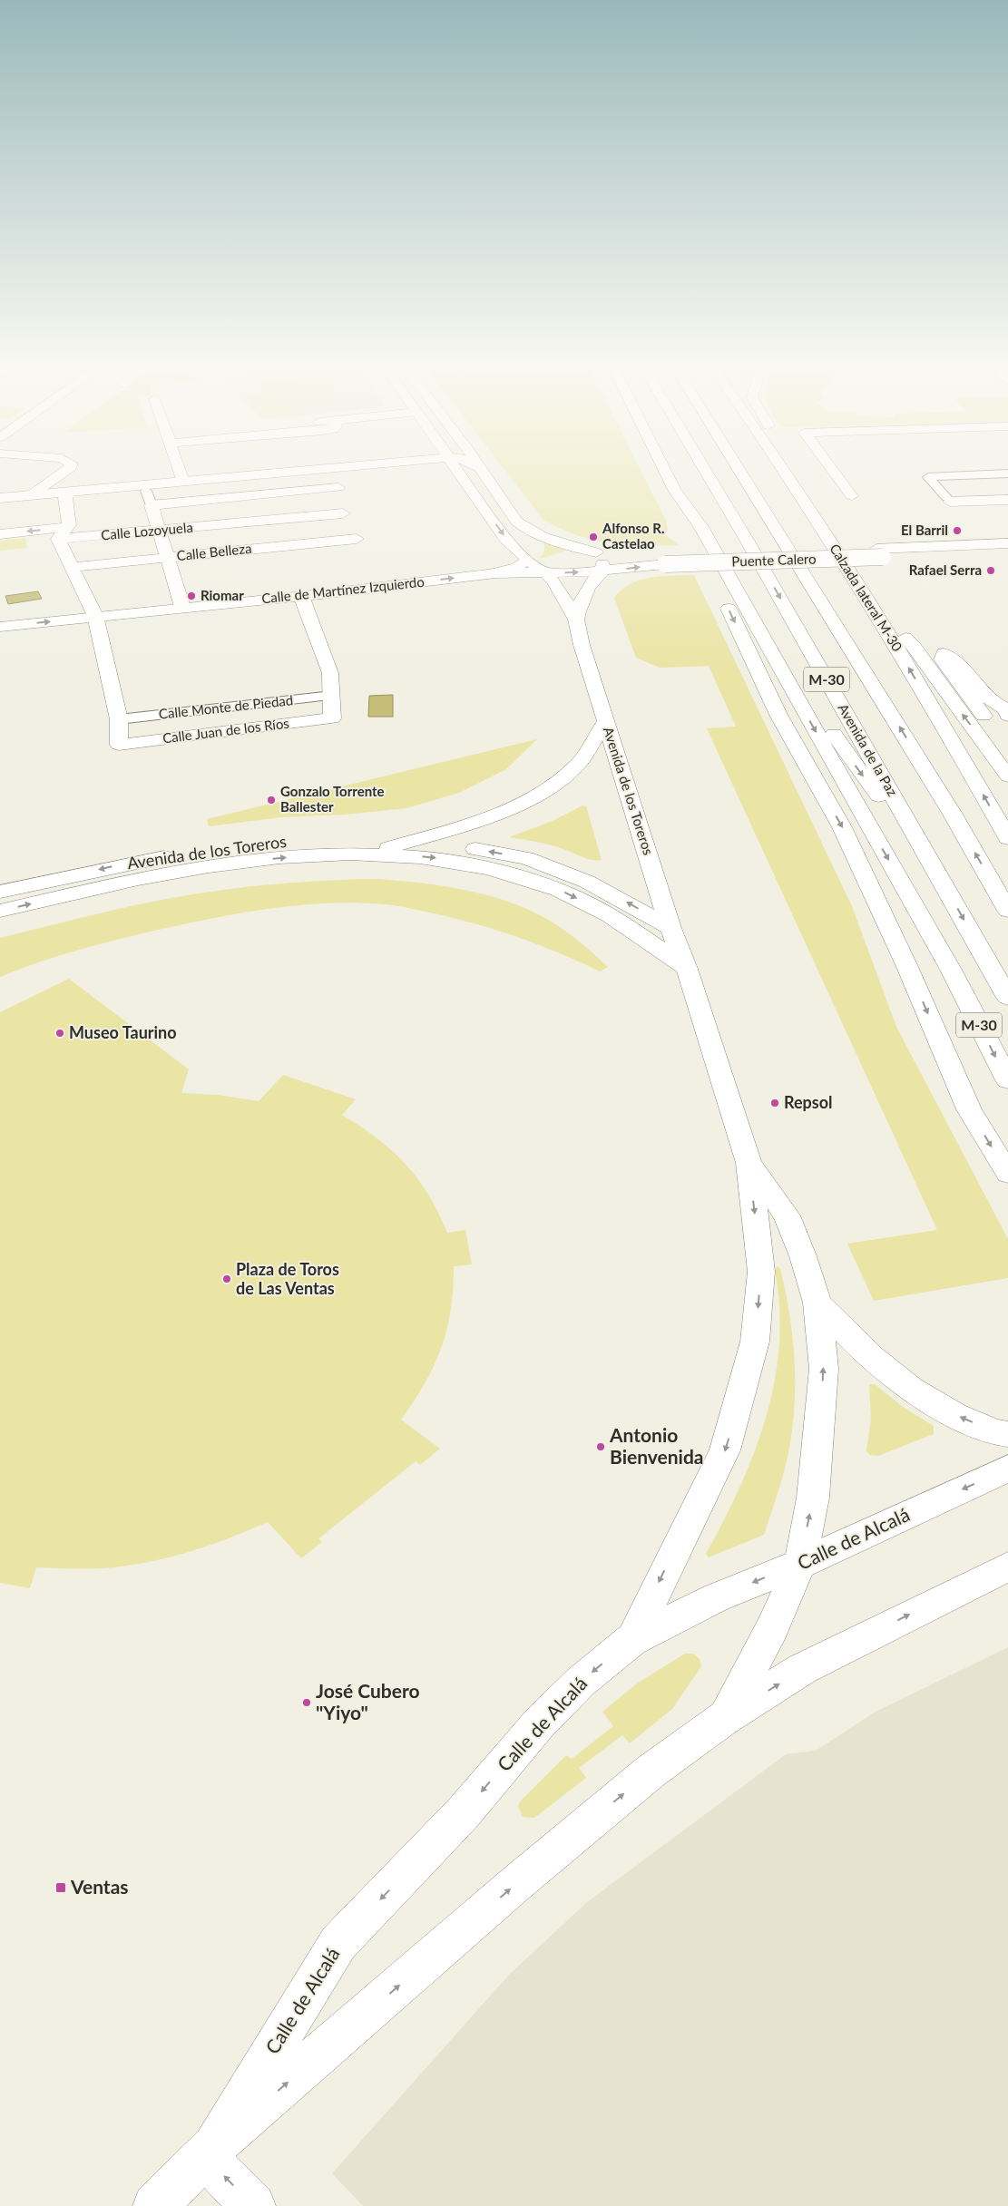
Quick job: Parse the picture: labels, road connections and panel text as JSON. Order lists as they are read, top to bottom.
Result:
{
  "streets": {
    "main road": [
      "Calle Lozoyuela",
      "Calle Belleza",
      "Puente Calero",
      "Calle de Martínez Izquierdo",
      "Calzada lateral M-30",
      "M-30",
      "Calle Juan de los Ríos",
      "Avenida de la Paz",
      "Avenida de los Toreros",
      "Calle de Alcalá"
    ],
    "street": ["Calle Monte de Piedad"]
  },
  "crossings": [
    ["Puente Calero", "Calle de Martínez Izquierdo"],
    ["M-30", "Avenida de la Paz"],
    ["Calle Monte de Piedad", "Calle Juan de los Ríos"],
    ["Avenida de los Toreros", "Calle de Alcalá"]
  ],
  "places": {
    "other": [
      "El Barril",
      "Alfonso R. Castelao",
      "Rafael Serra",
      "Riomar",
      "Gonzalo Torrente Ballester",
      "Museo Taurino",
      "Repsol",
      "Plaza de Toros de Las Ventas",
      "Antonio Bienvenida",
      "José Cubero \"Yiyo\""
    ],
    "transit": ["Ventas"]
  }
}
